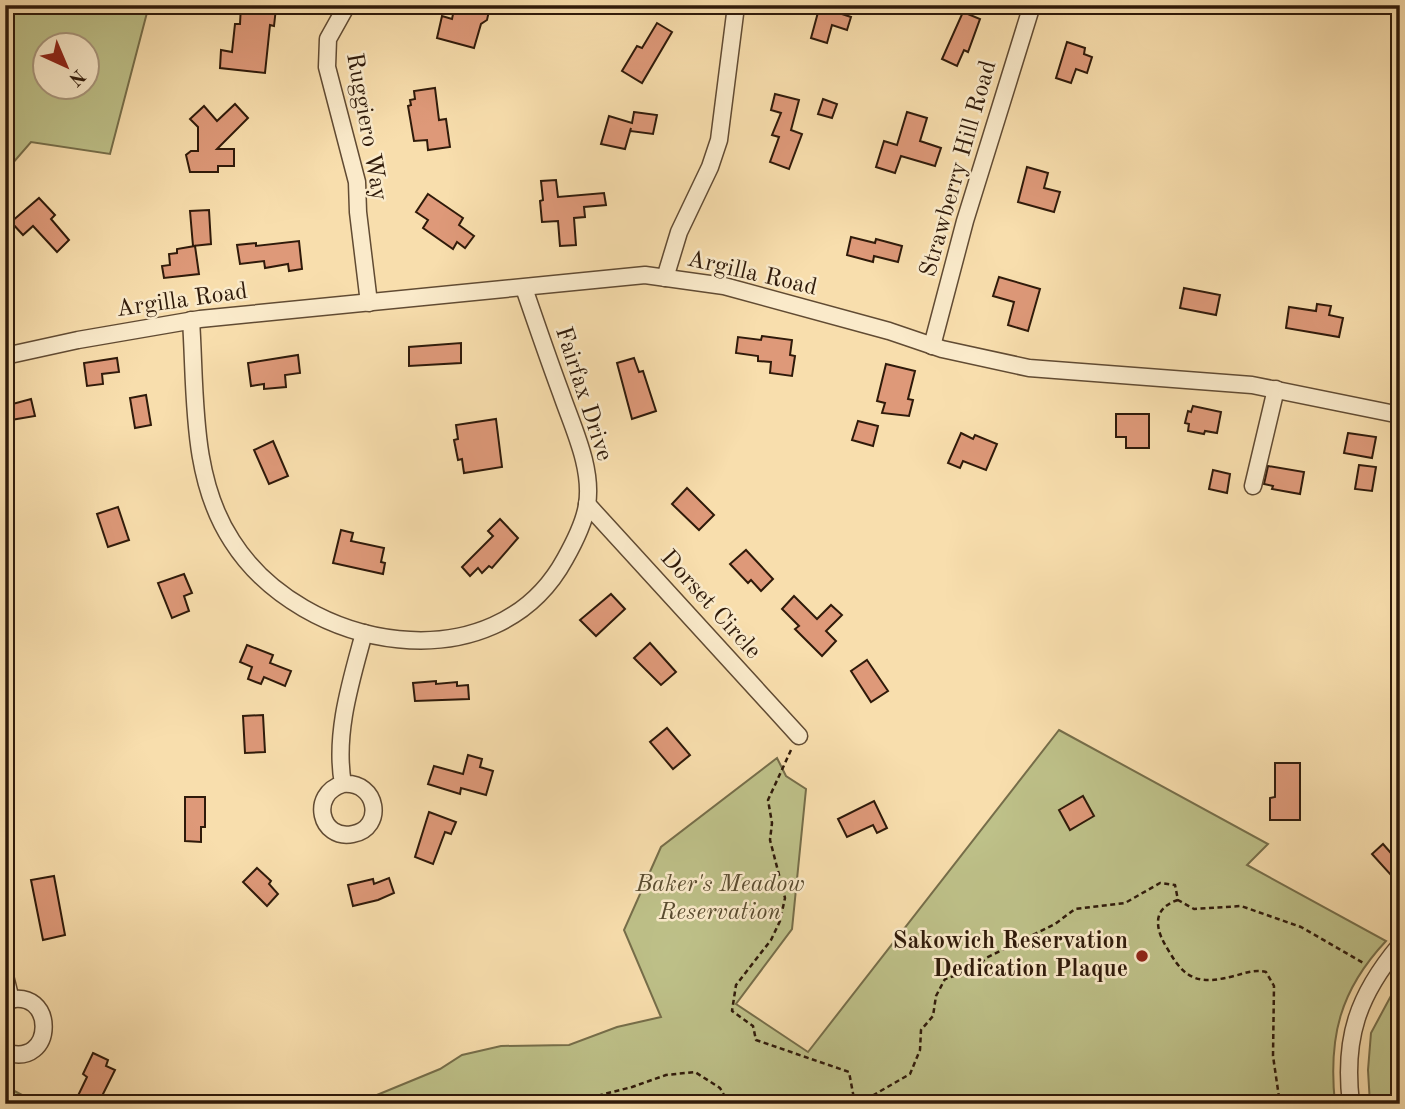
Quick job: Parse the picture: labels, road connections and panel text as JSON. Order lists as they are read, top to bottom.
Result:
{
  "streets": {
    "street": [
      "Ruggiero Way",
      "Strawberry Hill Road",
      "Argilla Road",
      "Fairfax Drive",
      "Dorset Circle"
    ]
  },
  "crossings": [
    ["Ruggiero Way", "Argilla Road"],
    ["Strawberry Hill Road", "Argilla Road"],
    ["Argilla Road", "Fairfax Drive"],
    ["Fairfax Drive", "Dorset Circle"]
  ],
  "parks": ["Baker's Meadow Reservation"],
  "places": ["Sakowich Reservation Dedication Plaque"],
  "north": "bottom right"
}
